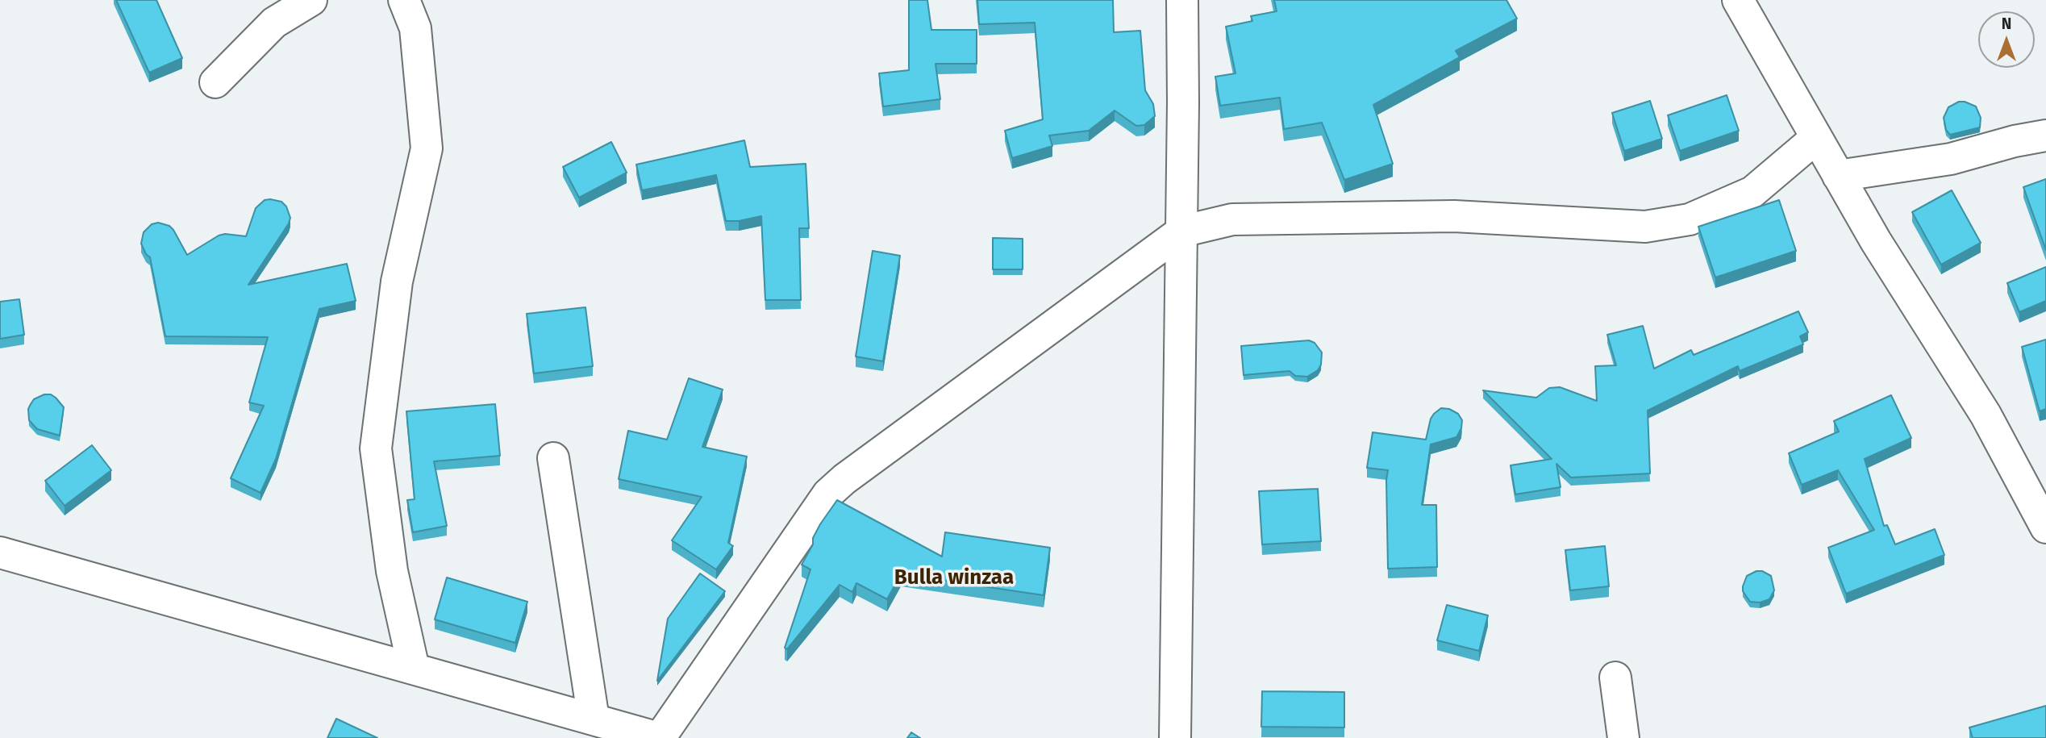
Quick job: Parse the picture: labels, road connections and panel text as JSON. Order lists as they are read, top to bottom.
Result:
{
  "districts": ["Bulla winzaa"],
  "north": "top"
}
